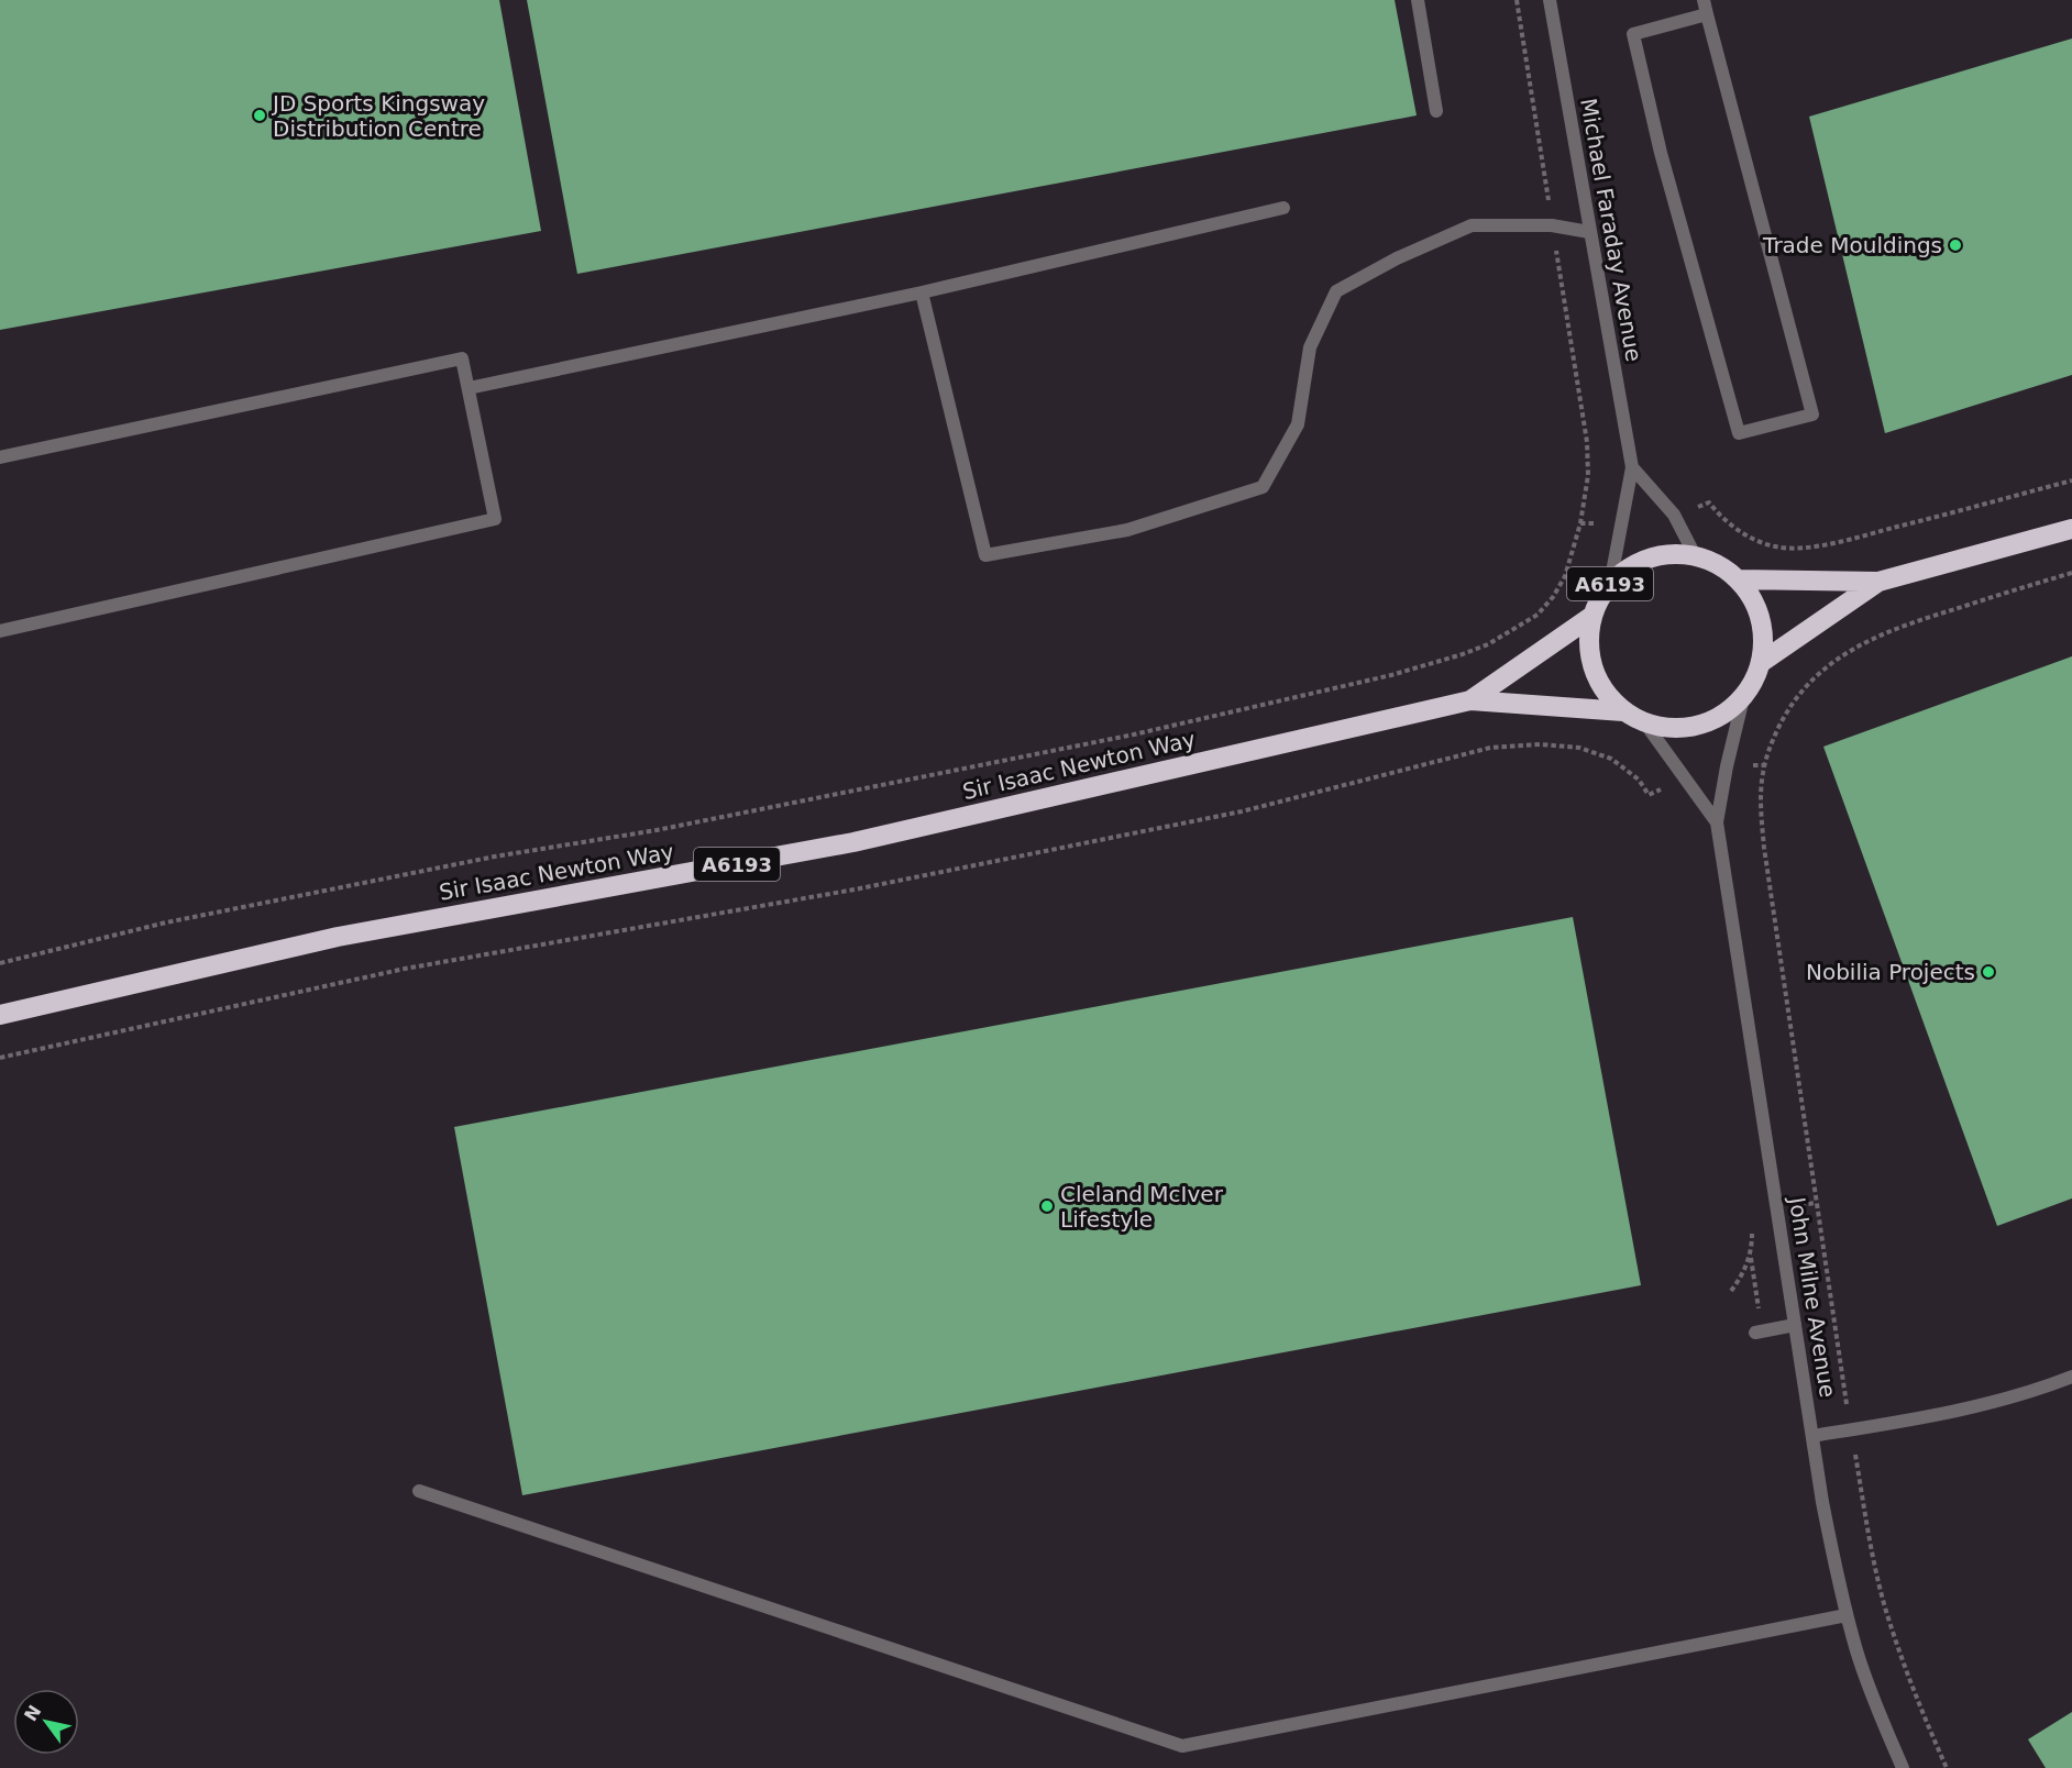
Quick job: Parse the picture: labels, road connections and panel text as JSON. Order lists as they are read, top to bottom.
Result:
{
  "streets": {
    "highway": ["A6193", "Sir Isaac Newton Way"],
    "street": ["Michael Faraday Avenue", "John Milne Avenue"]
  },
  "crossings": [
    ["A6193", "Sir Isaac Newton Way"],
    ["A6193", "John Milne Avenue"],
    ["Sir Isaac Newton Way", "John Milne Avenue"]
  ],
  "places": [
    "JD Sports Kingsway Distribution Centre",
    "Trade Mouldings",
    "Nobilia Projects",
    "Cleland McIver Lifestyle"
  ],
  "north": "top left"
}
